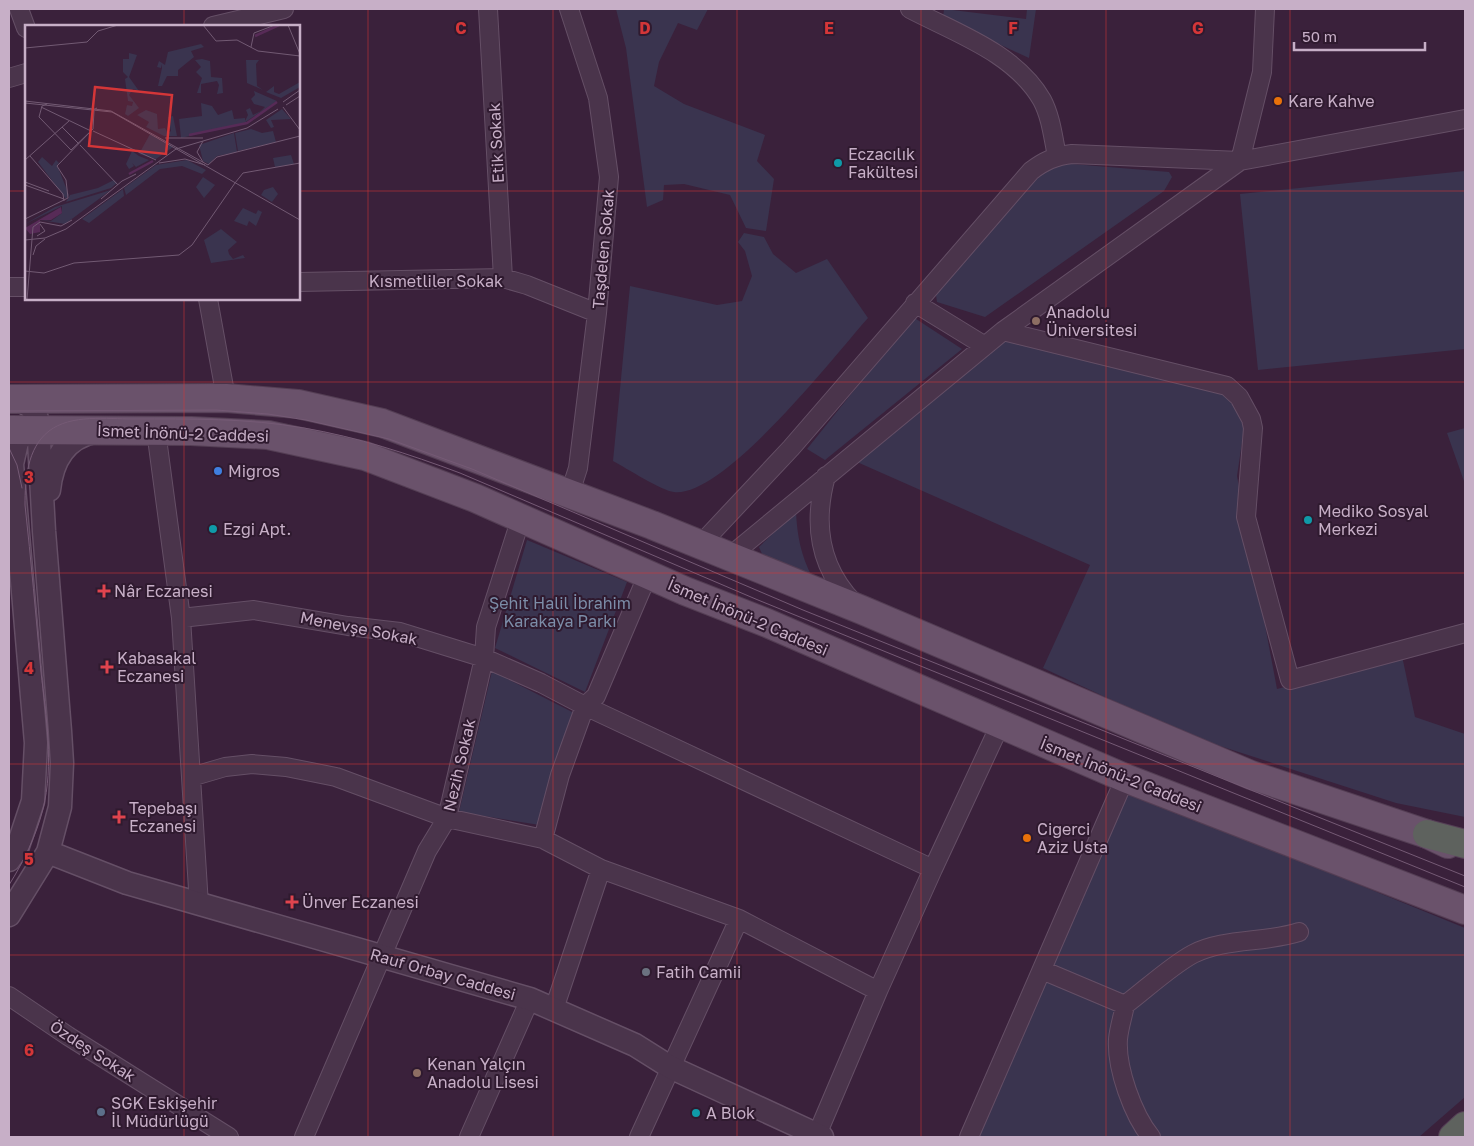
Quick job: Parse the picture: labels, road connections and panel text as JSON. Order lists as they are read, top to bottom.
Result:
{
  "streets": {
    "main road": ["İsmet İnönü-2 Caddesi"],
    "street": [
      "Etik Sokak",
      "Taşdelen Sokak",
      "Kısmetliler Sokak",
      "Menevşe Sokak",
      "Nezih Sokak",
      "Rauf Orbay Caddesi",
      "Özdeş Sokak"
    ]
  },
  "crossings": [
    ["Etik Sokak", "Kısmetliler Sokak"],
    ["Taşdelen Sokak", "Kısmetliler Sokak"],
    ["Taşdelen Sokak", "İsmet İnönü-2 Caddesi"],
    ["İsmet İnönü-2 Caddesi", "Nezih Sokak"],
    ["Menevşe Sokak", "Nezih Sokak"],
    ["Nezih Sokak", "Rauf Orbay Caddesi"]
  ],
  "parks": ["Şehit Halil İbrahim Karakaya Parkı"],
  "places": {
    "other": [
      "Kare Kahve",
      "Eczacılık Fakültesi",
      "Anadolu Üniversitesi",
      "Migros",
      "Mediko Sosyal Merkezi",
      "Ezgi Apt.",
      "Cigerci Aziz Usta",
      "Fatih Camii",
      "Kenan Yalçın Anadolu Lisesi",
      "SGK Eskişehir İl Müdürlüğü",
      "A Blok"
    ],
    "health": [
      "Nâr Eczanesi",
      "Kabasakal Eczanesi",
      "Tepebaşı Eczanesi",
      "Ünver Eczanesi"
    ]
  },
  "scale_bar": "50 m",
  "grid": {
    "columns": [
      "C",
      "D",
      "E",
      "F",
      "G"
    ],
    "rows": [
      "3",
      "4",
      "5",
      "6"
    ]
  }
}
